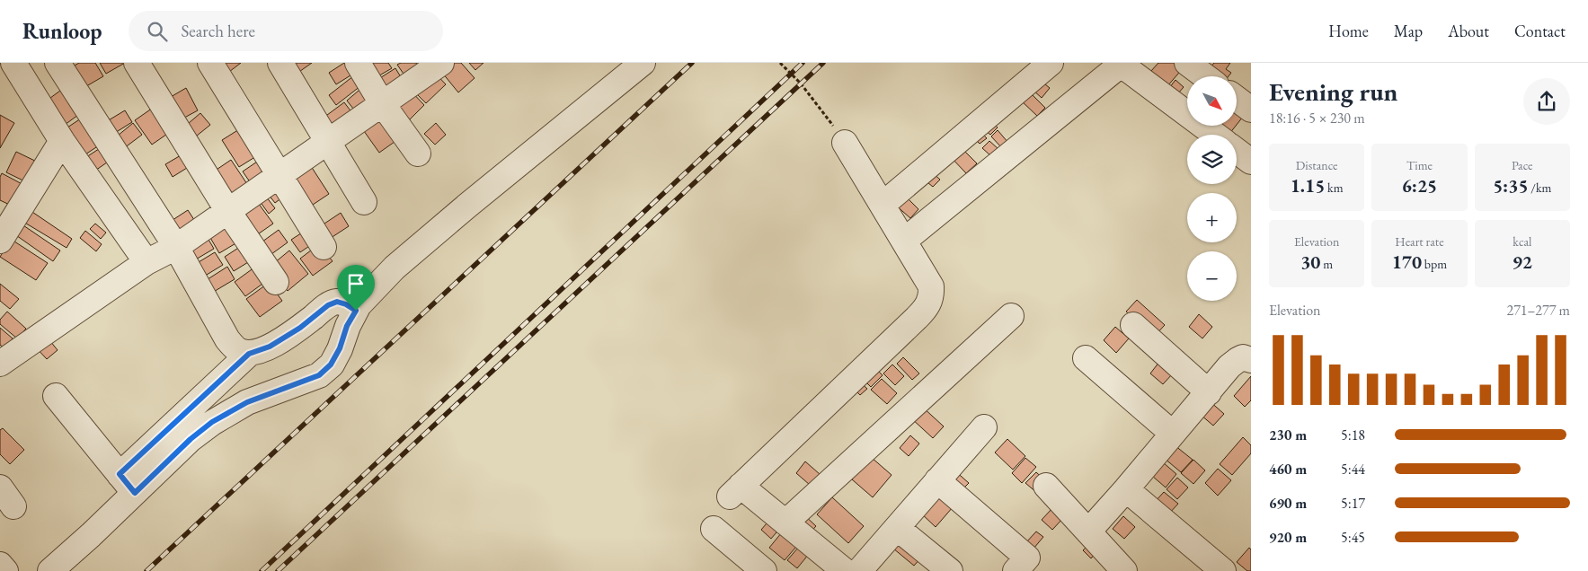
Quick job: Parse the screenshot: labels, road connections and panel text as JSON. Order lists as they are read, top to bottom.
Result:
{
  "north": "bottom right",
  "page": {
    "header": "Runloop",
    "search": "Search here",
    "nav": [
      "Home",
      "Map",
      "About",
      "Contact"
    ],
    "heading": ["Evening run", "18:16 · 5 × 230 m"],
    "map_buttons": ["+", "−"],
    "stats": [
      ["Distance", "1.15 km"],
      ["Time", "6:25"],
      ["Pace", "5:35 /km"],
      ["Elevation", "30 m"],
      ["Heart rate", "170 bpm"],
      ["kcal", "92"]
    ],
    "chart": ["Elevation", "271–277 m"],
    "list": [
      {
        "name": "230 m",
        "note": "5:18"
      },
      {
        "name": "460 m",
        "note": "5:44"
      },
      {
        "name": "690 m",
        "note": "5:17"
      },
      {
        "name": "920 m",
        "note": "5:45"
      }
    ]
  }
}
